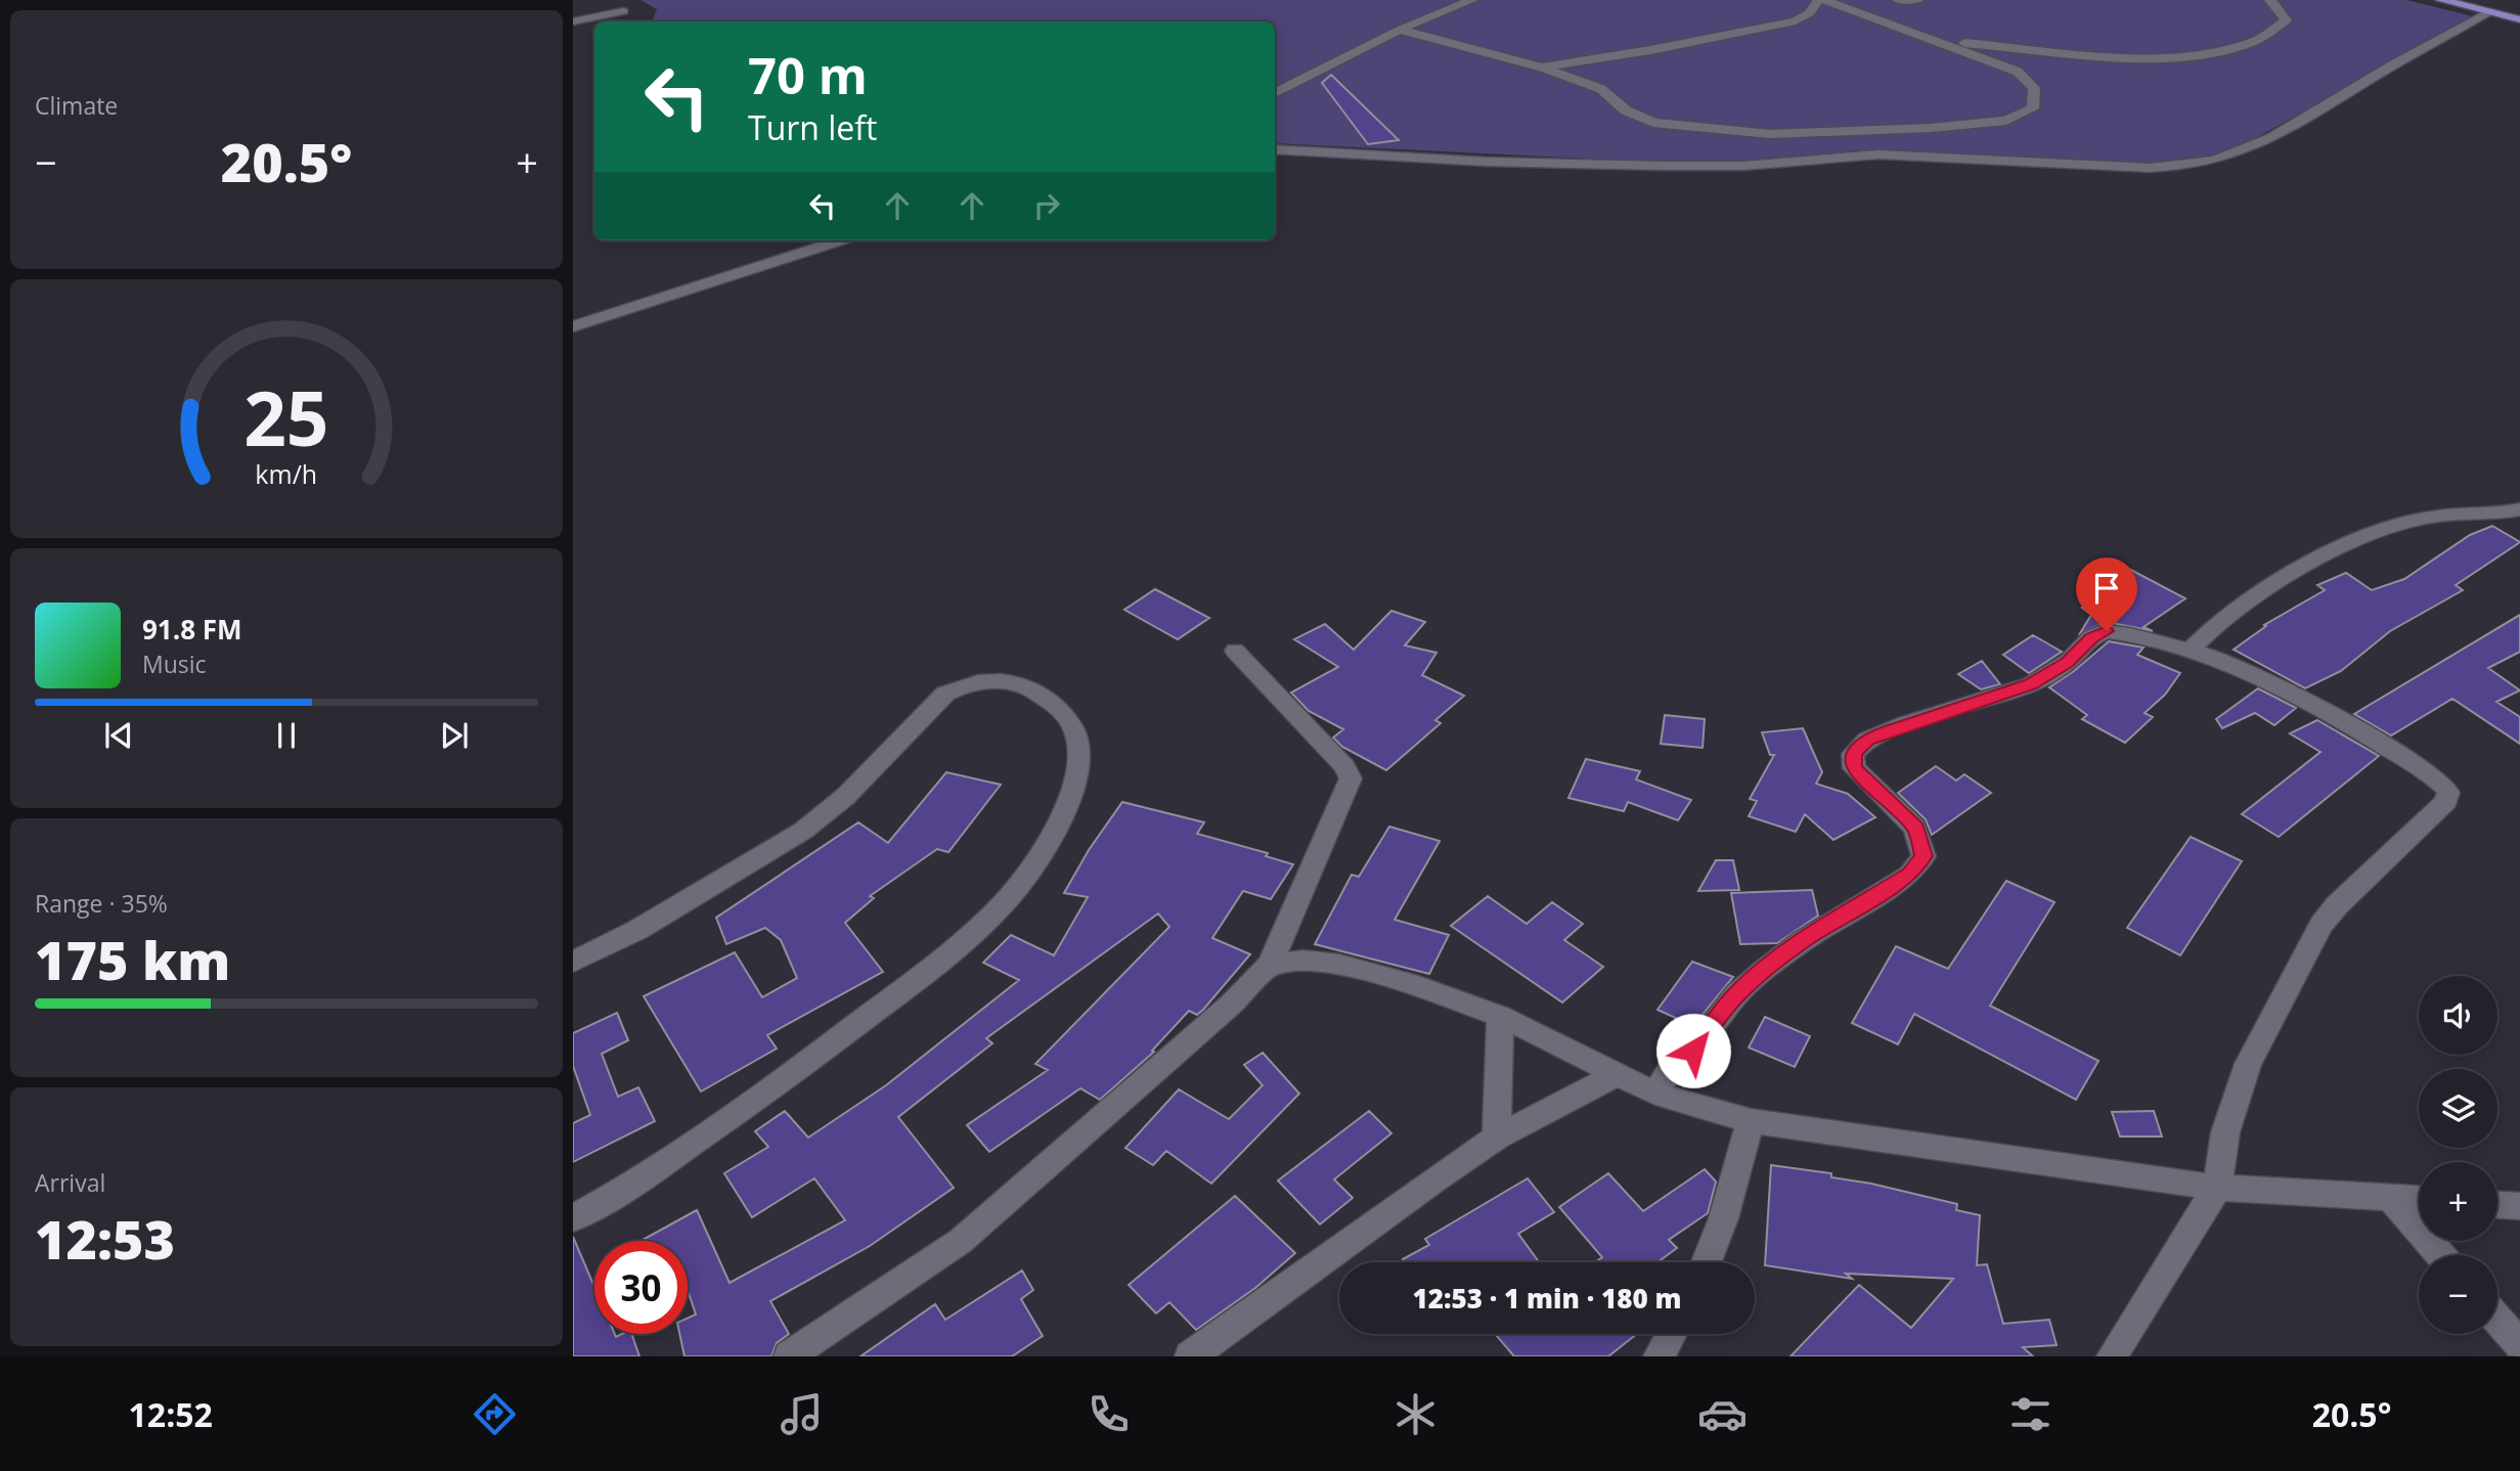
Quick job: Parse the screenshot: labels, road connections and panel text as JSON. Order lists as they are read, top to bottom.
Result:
{
  "page": {
    "tile": [
      "Climate",
      ["Range · 35%", "175 km"],
      ["Arrival", "12:53"]
    ],
    "turn": ["70 m", "Turn left"],
    "heat": ["−", "20.5°", "+"],
    "song": ["91.8 FM", "Music"],
    "map_buttons": ["+", "−"],
    "limit": "30",
    "trip": "12:53 · 1 min · 180 m",
    "tabs": ["12:52", "20.5°"],
    "gauge": ["25", "km/h"]
  }
}
